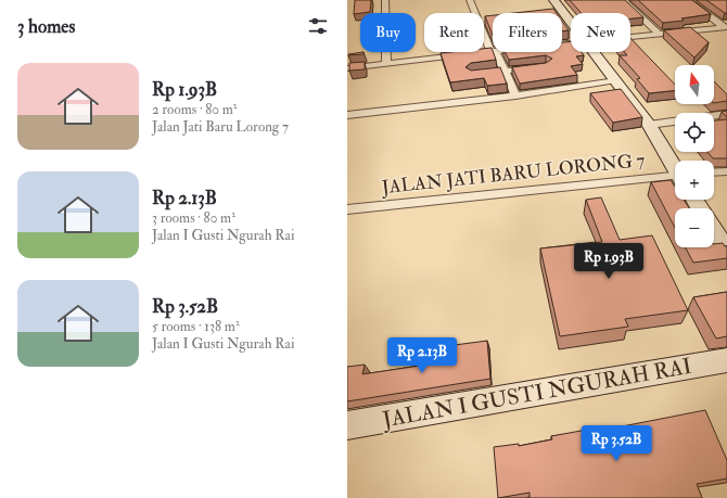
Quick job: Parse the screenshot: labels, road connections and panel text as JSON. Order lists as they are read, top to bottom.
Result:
{
  "streets": {
    "street": ["JALAN JATI BARU LORONG 7", "JALAN I GUSTI NGURAH RAI"]
  },
  "north": "top",
  "page": {
    "heading": "3 homes",
    "chip": [
      "Buy",
      "Rent",
      "Filters",
      "New"
    ],
    "list": [
      {
        "name": "Rp 1.93B",
        "note": "2 rooms · 80 m² · Jalan Jati Baru Lorong 7"
      },
      {
        "name": "Rp 2.13B",
        "note": "3 rooms · 80 m² · Jalan I Gusti Ngurah Rai"
      },
      {
        "name": "Rp 3.52B",
        "note": "5 rooms · 138 m² · Jalan I Gusti Ngurah Rai"
      }
    ],
    "map_buttons": ["+", "−"],
    "price": ["Rp 1.93B", "Rp 2.13B", "Rp 3.52B"]
  }
}
